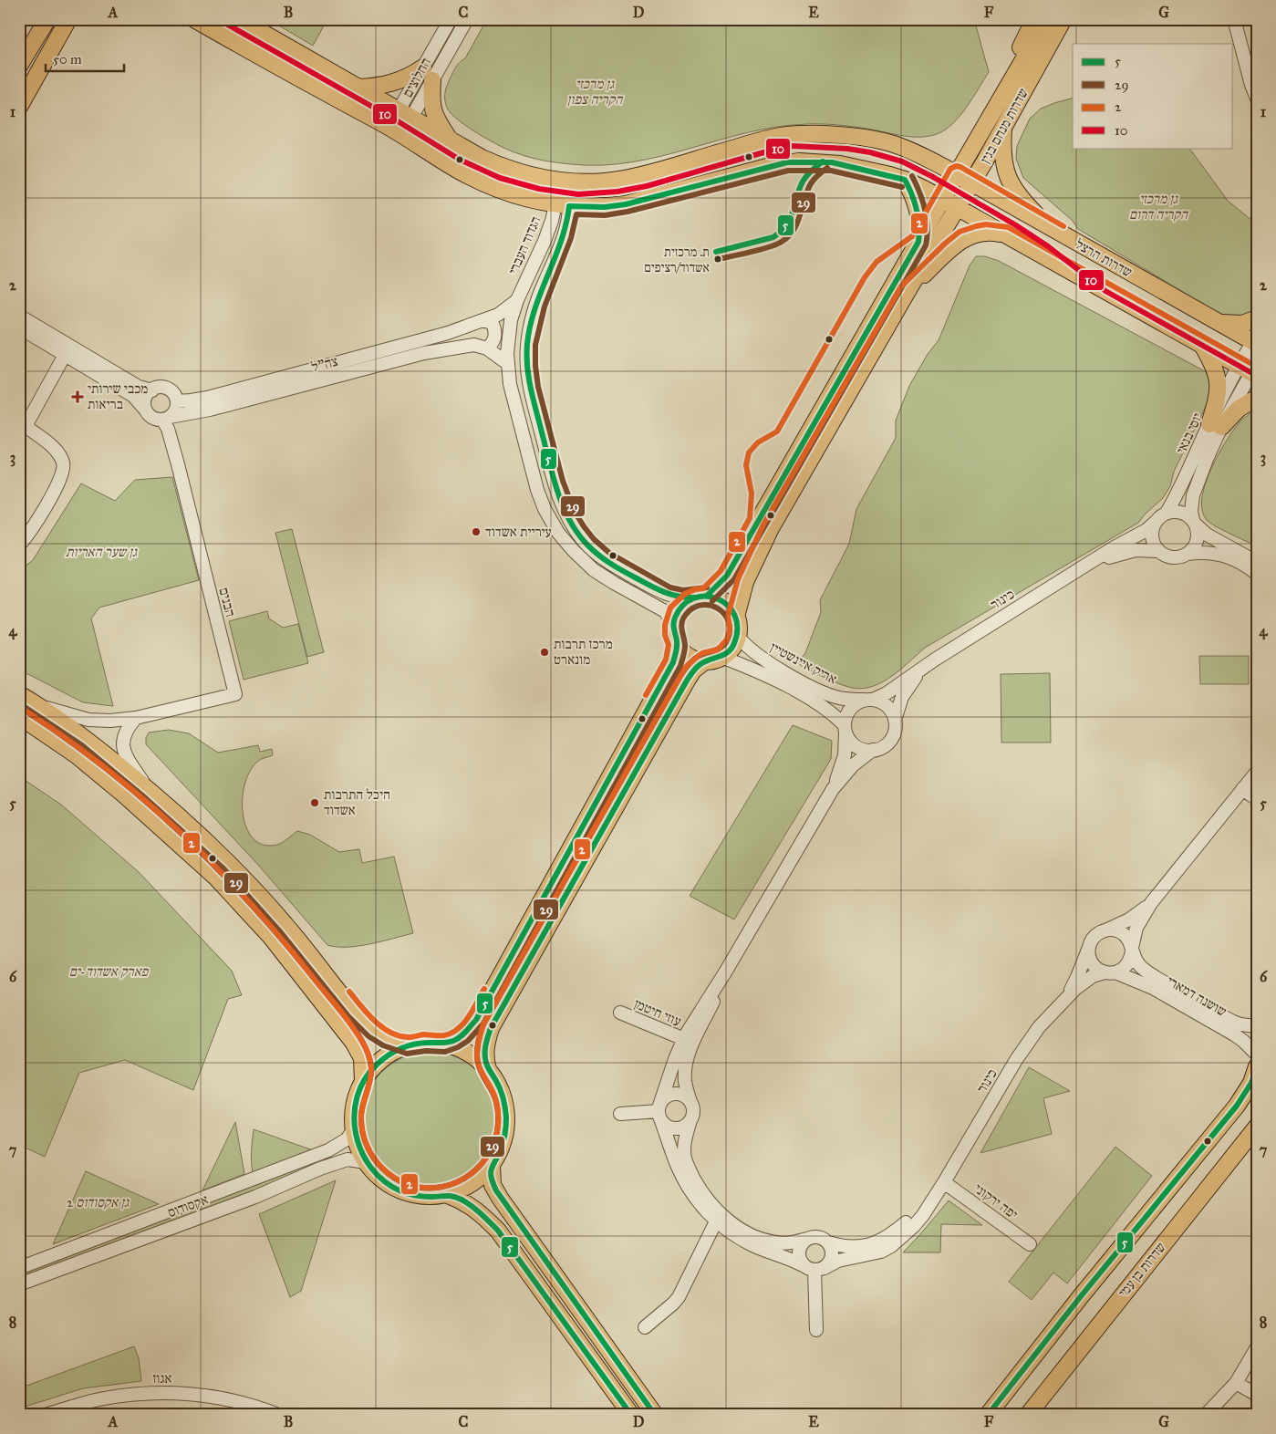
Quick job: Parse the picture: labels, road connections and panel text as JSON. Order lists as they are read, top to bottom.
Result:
{
  "streets": {
    "main road": ["שדרות מנחם בגין", "שדרות הרצל", "שדרות בן עמי"],
    "street": [
      "החלוצים",
      "הגדוד העברי",
      "צה\"ל",
      "יוסי בנאי",
      "כינור",
      "הבנים",
      "אריק איינשטיין",
      "שושנה דמארי",
      "עוזי חיטמן",
      "יפה ירקוני",
      "אקסודוס",
      "אגוז"
    ]
  },
  "crossings": [
    ["החלוצים", "שדרות הרצל"],
    ["שדרות מנחם בגין", "הגדוד העברי"],
    ["שדרות מנחם בגין", "שדרות הרצל"],
    ["שדרות מנחם בגין", "אריק איינשטיין"],
    ["הגדוד העברי", "שדרות הרצל"],
    ["הגדוד העברי", "צה\"ל"],
    ["הגדוד העברי", "אריק איינשטיין"],
    ["שדרות הרצל", "יוסי בנאי"],
    ["צה\"ל", "הבנים"],
    ["יוסי בנאי", "כינור"],
    ["כינור", "אריק איינשטיין"],
    ["כינור", "שושנה דמארי"],
    ["כינור", "יפה ירקוני"]
  ],
  "parks": [
    "גן מרכזי הקריה צפון",
    "גן מרכזי הקריה דרום",
    "גן שער האריות",
    "פארק אשדוד-ים",
    "גן אקסודוס 2"
  ],
  "places": {
    "other": [
      "ת. מרכזית אשדוד/רציפים",
      "עיריית אשדוד",
      "מרכז תרבות מונארט",
      "היכל התרבות אשדוד"
    ],
    "health": ["מכבי שירותי בריאות"]
  },
  "lines": [
    "transit line 10",
    "transit line 5",
    "transit line 2",
    "transit line 29"
  ],
  "legend": [
    "5",
    "29",
    "2",
    "10"
  ],
  "scale_bar": "50 m",
  "grid": {
    "columns": [
      "A",
      "B",
      "C",
      "D",
      "E",
      "F",
      "G"
    ],
    "rows": [
      "1",
      "2",
      "3",
      "4",
      "5",
      "6",
      "7",
      "8"
    ]
  }
}
